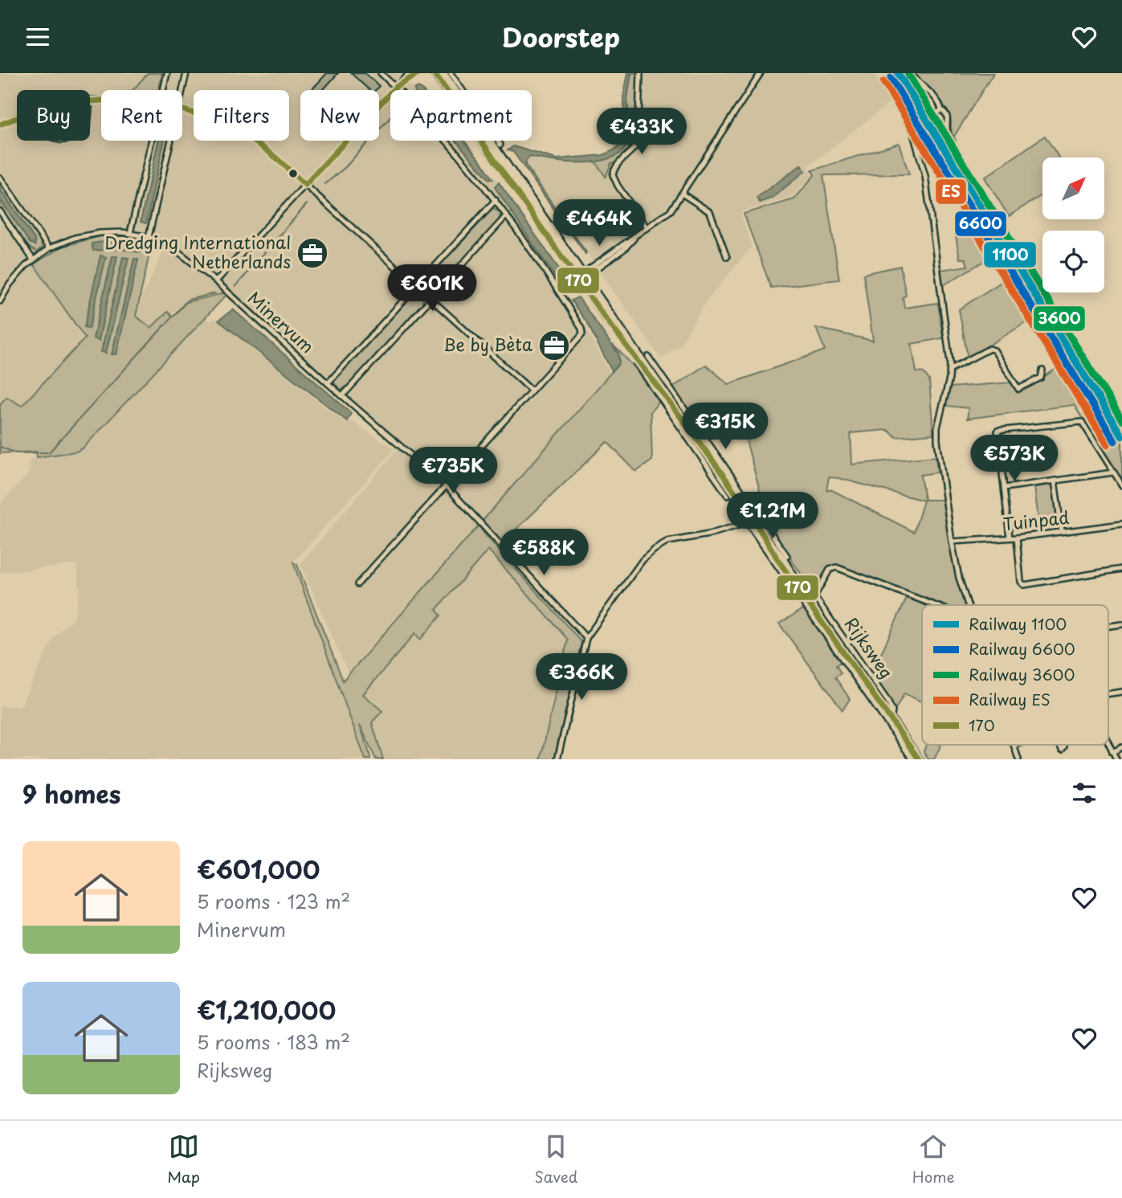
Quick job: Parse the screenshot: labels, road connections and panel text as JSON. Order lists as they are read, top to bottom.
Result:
{
  "streets": {
    "main road": ["Rijksweg"],
    "street": ["Minervum", "Tuinpad"]
  },
  "places": {
    "office": ["Dredging International Netherlands", "Be by Bèta"]
  },
  "lines": [
    "rail line 1100",
    "rail line 3600",
    "transit line 170",
    "rail line 6600",
    "rail line ES"
  ],
  "legend": [
    "Railway 1100",
    "Railway 6600",
    "Railway 3600",
    "Railway ES",
    "170"
  ],
  "north": "top right",
  "page": {
    "header": "Doorstep",
    "chip": [
      "Buy",
      "Rent",
      "Filters",
      "New",
      "Apartment"
    ],
    "price": [
      "€433K",
      "€464K",
      "€601K",
      "€315K",
      "€573K",
      "€735K",
      "€1.21M",
      "€588K",
      "€366K"
    ],
    "heading": "9 homes",
    "list": [
      {
        "name": "€601,000",
        "note": "5 rooms · 123 m² · Minervum"
      },
      {
        "name": "€1,210,000",
        "note": "5 rooms · 183 m² · Rijksweg"
      }
    ],
    "tabs": ["Map", "Saved", "Home"]
  }
}
